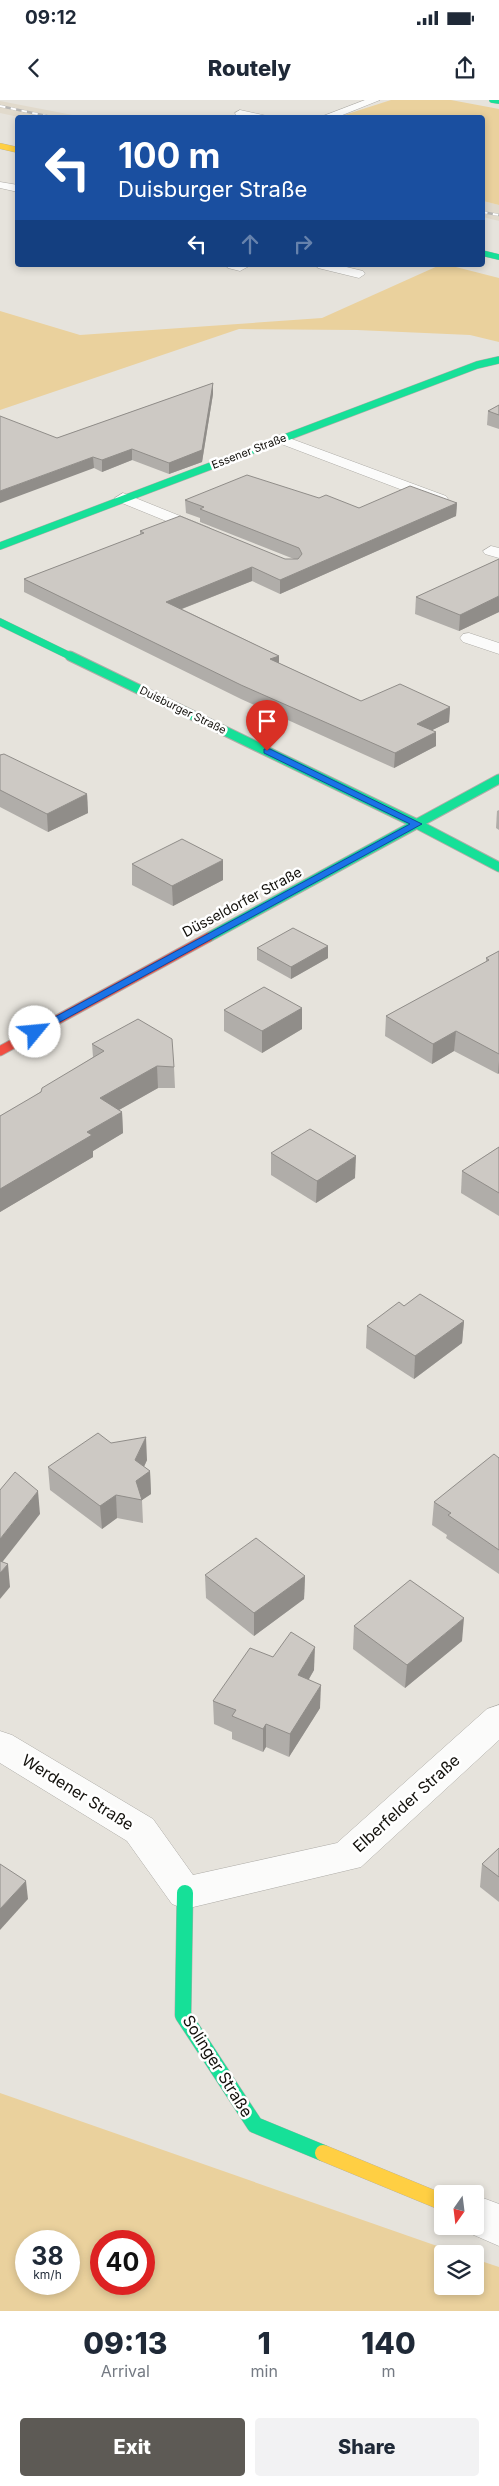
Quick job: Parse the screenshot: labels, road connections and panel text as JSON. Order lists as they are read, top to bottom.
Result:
{
  "streets": {
    "street": [
      "Essener Straße",
      "Duisburger Straße",
      "Düsseldorfer Straße",
      "Werdener Straße",
      "Elberfelder Straße",
      "Solinger Straße"
    ]
  },
  "crossings": [
    ["Duisburger Straße", "Düsseldorfer Straße"],
    ["Werdener Straße", "Elberfelder Straße"],
    ["Werdener Straße", "Solinger Straße"],
    ["Elberfelder Straße", "Solinger Straße"]
  ],
  "north": "bottom",
  "page": {
    "status": "09:12",
    "header": "Routely",
    "turn": ["100 m", "Duisburger Straße"],
    "speed": "38 km/h",
    "limit": "40",
    "eta": [
      "09:13",
      "Arrival",
      "1",
      "min",
      "140",
      "m"
    ],
    "buttons": ["Exit", "Share"]
  }
}
